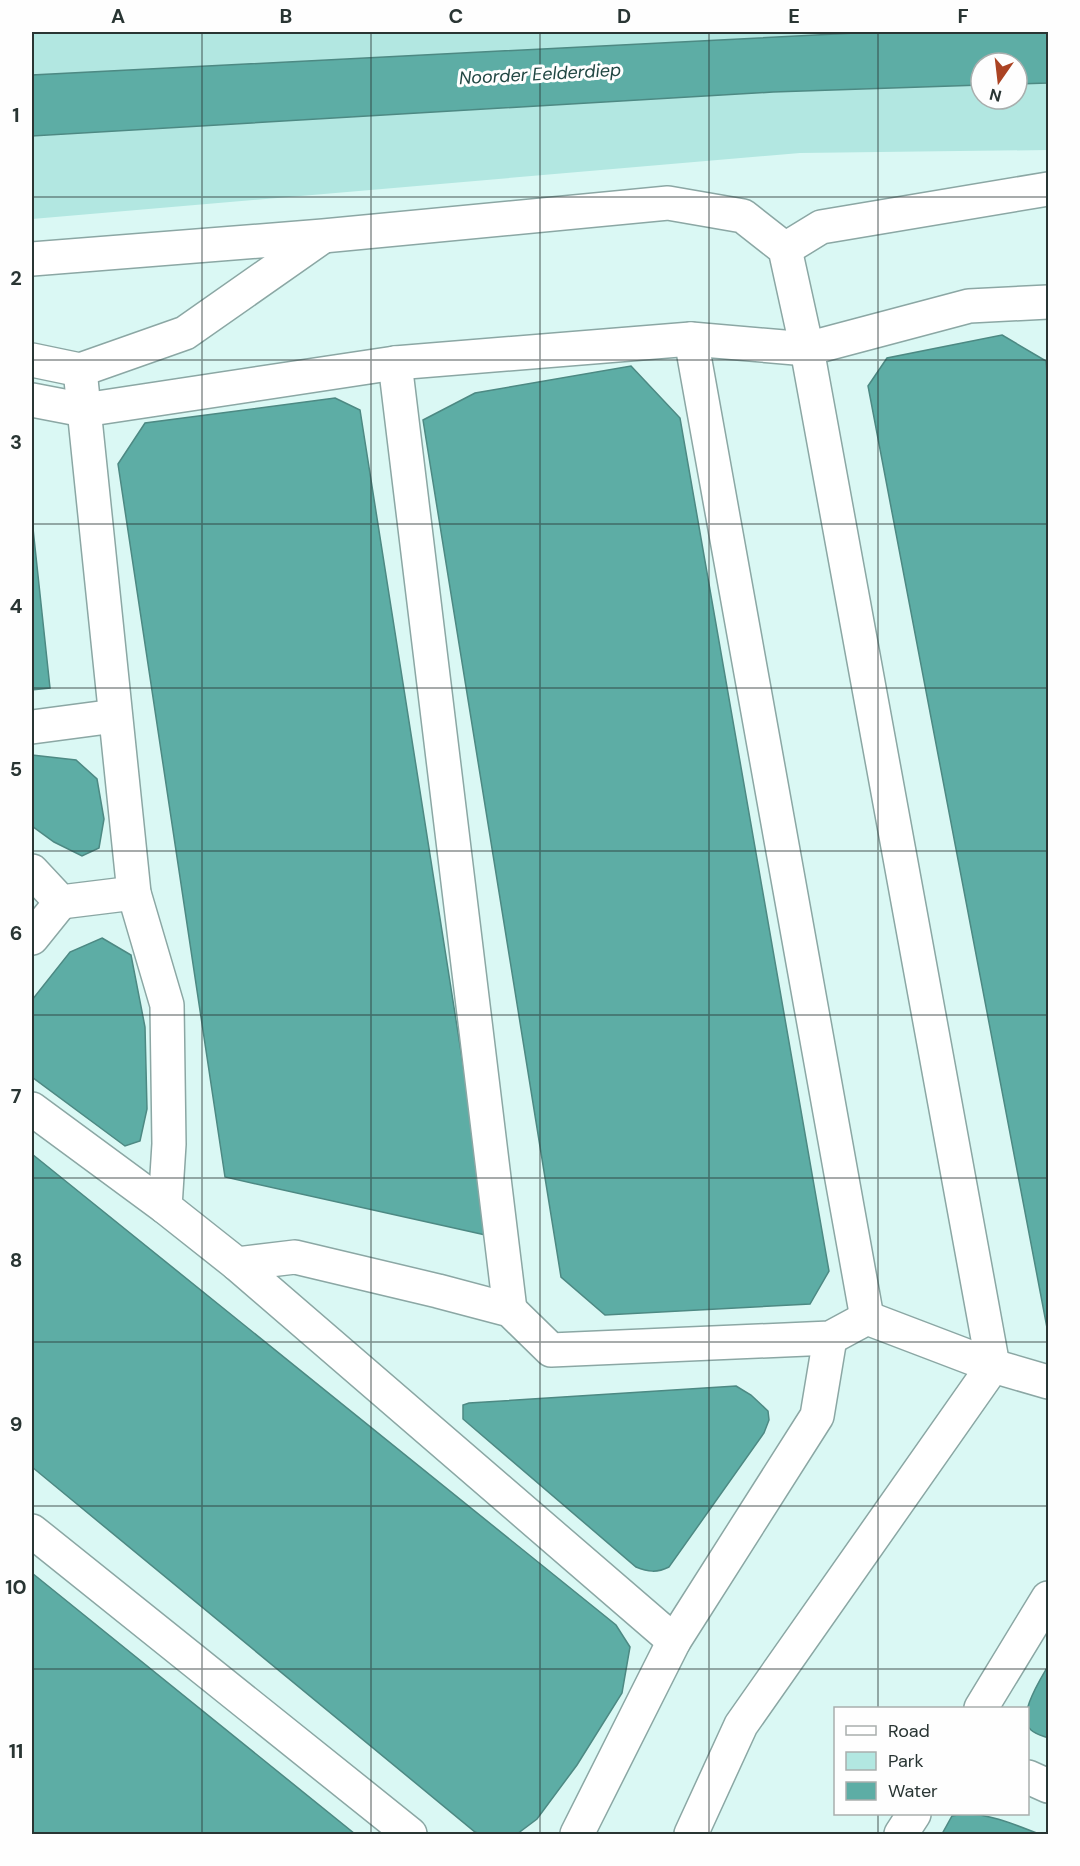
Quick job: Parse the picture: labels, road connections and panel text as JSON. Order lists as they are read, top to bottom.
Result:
{
  "water": ["Noorder Eelderdiep"],
  "legend": ["Road", "Park", "Water"],
  "north": "bottom",
  "grid": {
    "columns": [
      "A",
      "B",
      "C",
      "D",
      "E",
      "F"
    ],
    "rows": [
      "1",
      "2",
      "3",
      "4",
      "5",
      "6",
      "7",
      "8",
      "9",
      "10",
      "11"
    ]
  }
}
